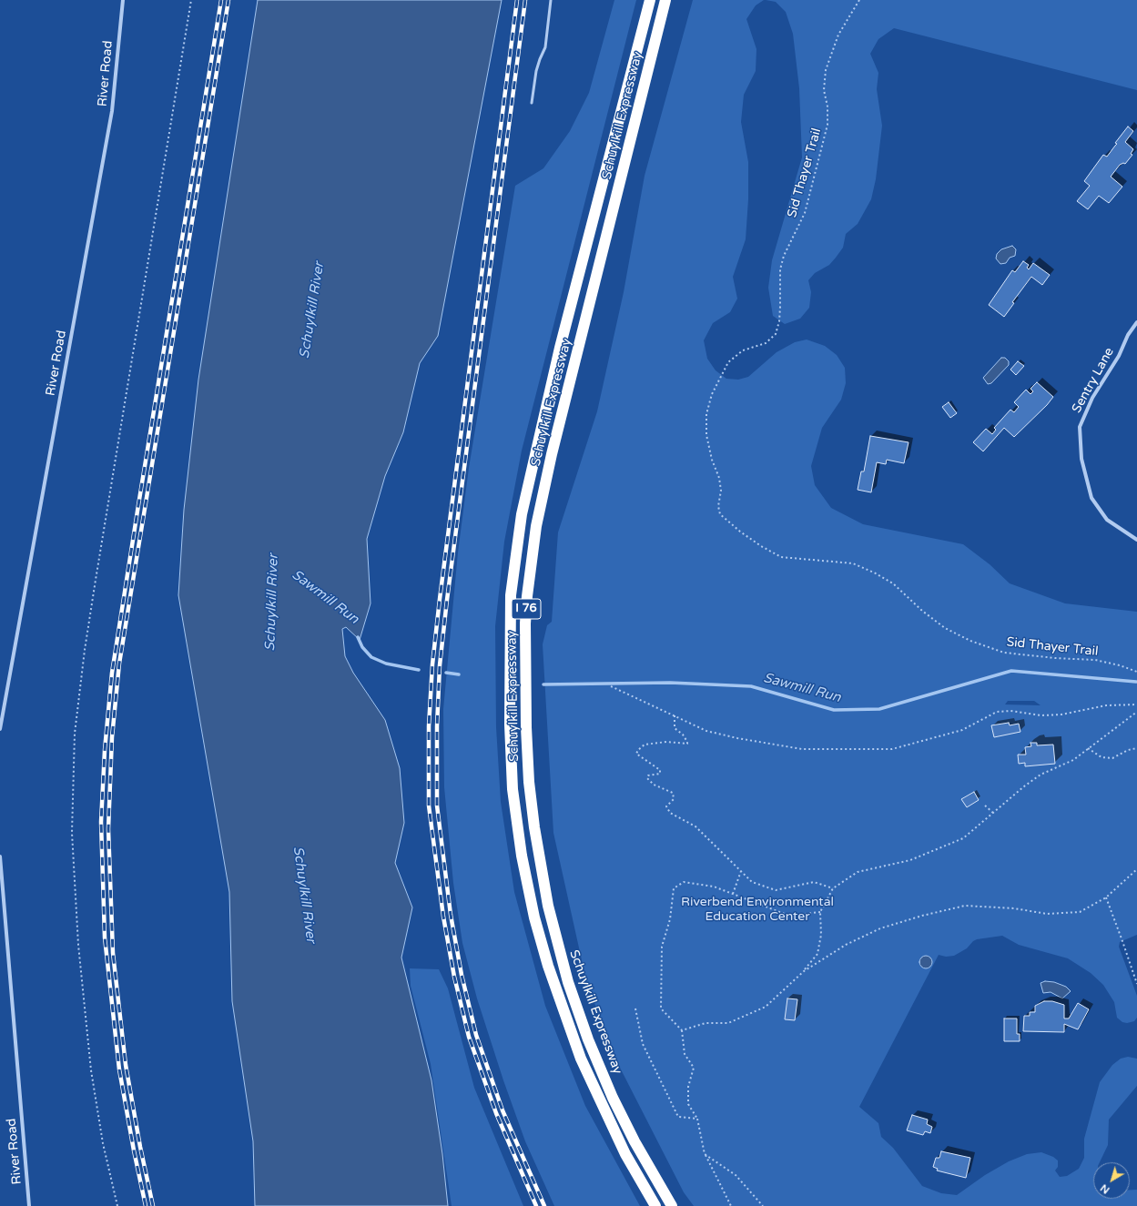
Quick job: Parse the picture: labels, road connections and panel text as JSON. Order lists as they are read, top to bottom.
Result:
{
  "streets": {
    "highway": ["Schuylkill Expressway", "I 76"],
    "street": ["River Road", "Sentry Lane"],
    "path": ["Sid Thayer Trail"]
  },
  "water": ["Schuylkill River", "Sawmill Run"],
  "parks": ["Riverbend Environmental Education Center"],
  "north": "bottom left"
}
